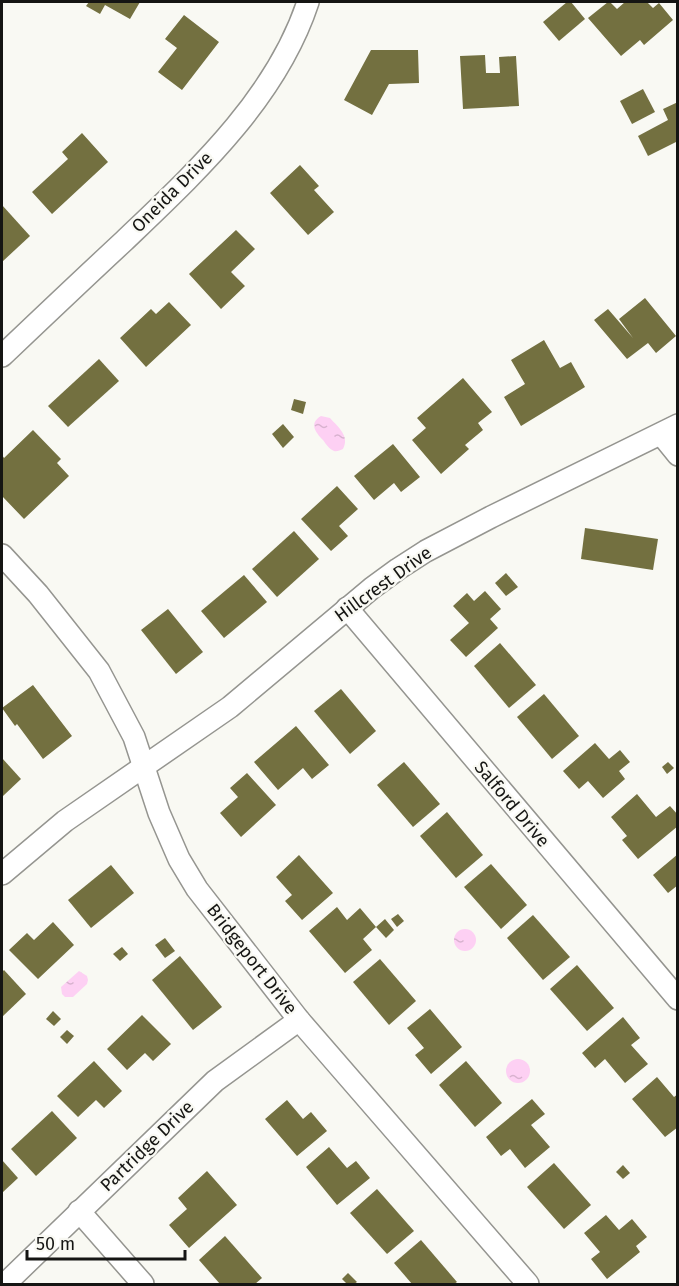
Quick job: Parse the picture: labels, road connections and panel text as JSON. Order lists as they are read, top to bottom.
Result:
{
  "streets": {
    "street": [
      "Oneida Drive",
      "Hillcrest Drive",
      "Salford Drive",
      "Bridgeport Drive",
      "Partridge Drive"
    ]
  },
  "crossings": [
    ["Hillcrest Drive", "Salford Drive"],
    ["Hillcrest Drive", "Bridgeport Drive"],
    ["Bridgeport Drive", "Partridge Drive"]
  ],
  "scale_bar": "50 m"
}
